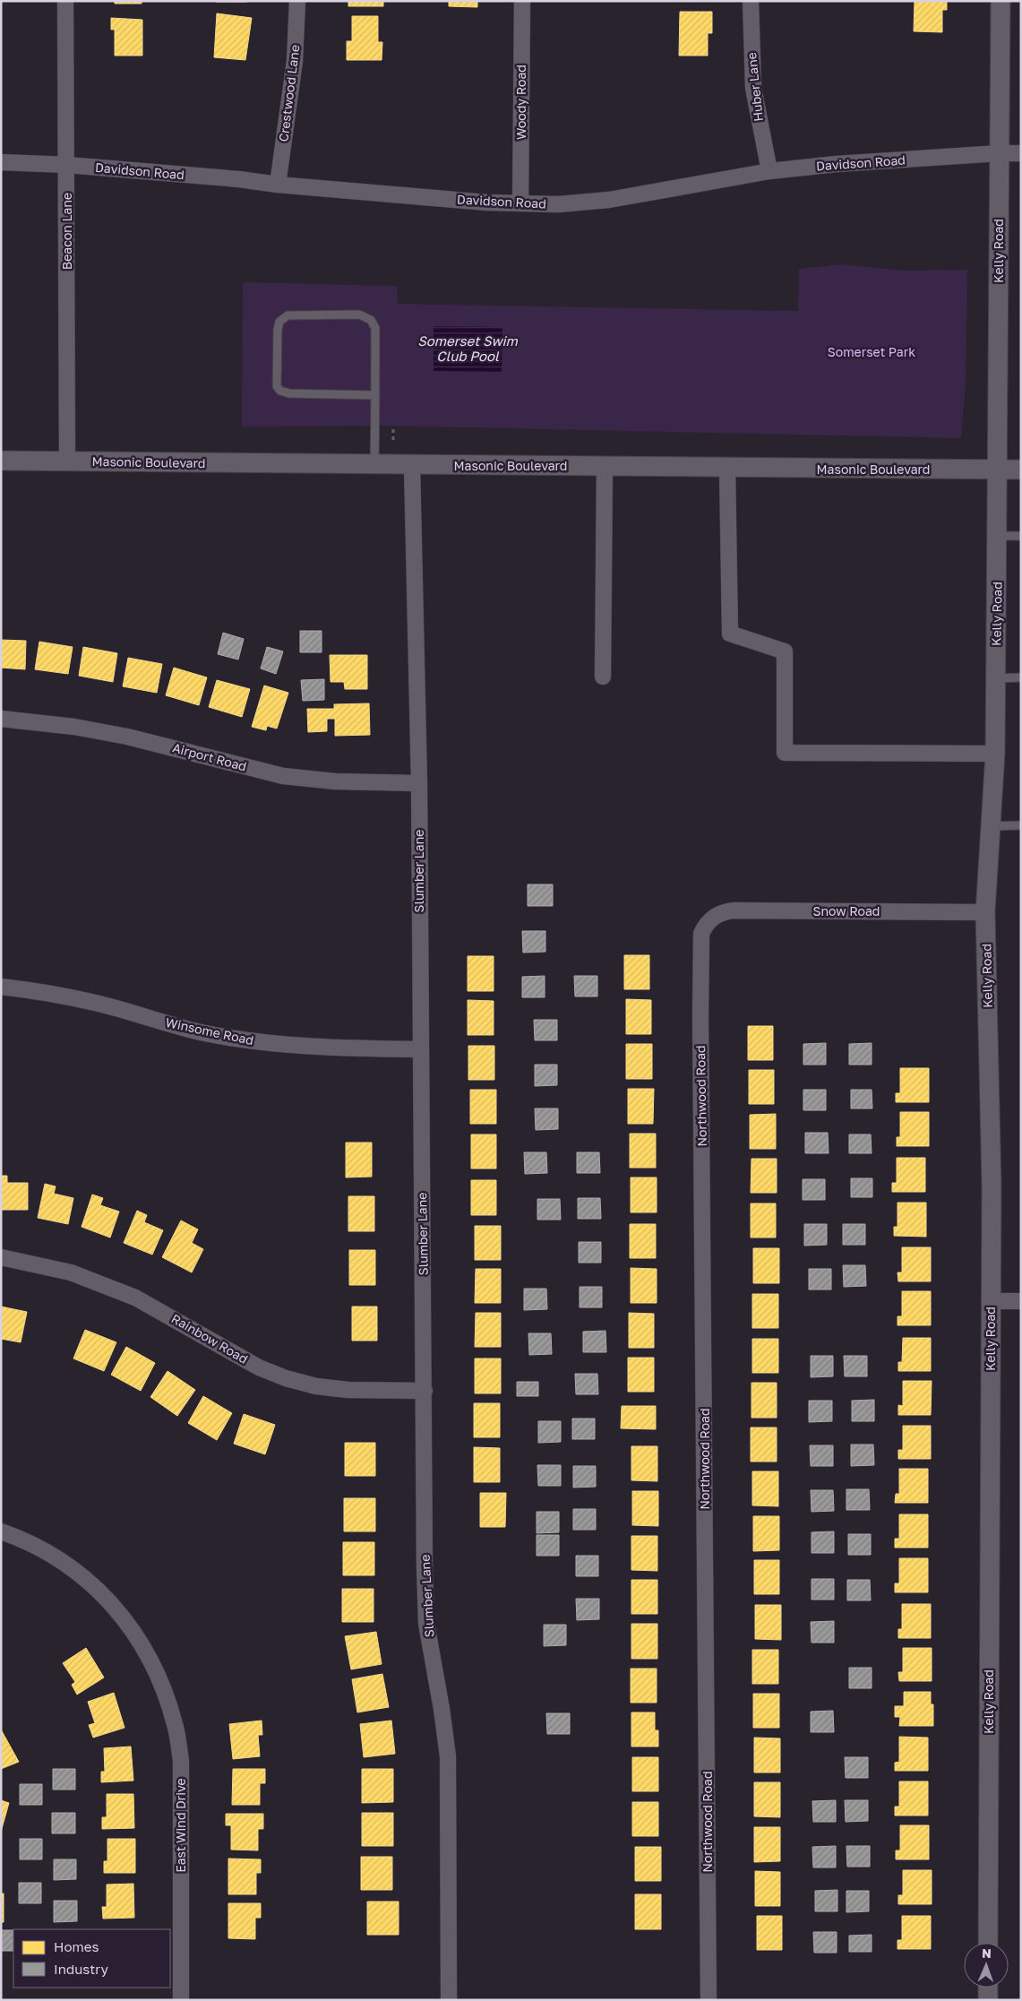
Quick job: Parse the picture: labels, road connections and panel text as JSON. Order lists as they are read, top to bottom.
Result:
{
  "streets": {
    "street": [
      "Huber Lane",
      "Crestwood Lane",
      "Woody Road",
      "Davidson Road",
      "Beacon Lane",
      "Kelly Road",
      "Masonic Boulevard",
      "Airport Road",
      "Slumber Lane",
      "Snow Road",
      "Winsome Road",
      "Northwood Road",
      "Rainbow Road",
      "East Wind Drive"
    ]
  },
  "crossings": [
    ["Huber Lane", "Davidson Road"],
    ["Crestwood Lane", "Davidson Road"],
    ["Woody Road", "Davidson Road"],
    ["Davidson Road", "Beacon Lane"],
    ["Davidson Road", "Kelly Road"],
    ["Beacon Lane", "Masonic Boulevard"],
    ["Kelly Road", "Masonic Boulevard"],
    ["Kelly Road", "Snow Road"],
    ["Masonic Boulevard", "Slumber Lane"],
    ["Airport Road", "Slumber Lane"],
    ["Slumber Lane", "Winsome Road"],
    ["Slumber Lane", "Rainbow Road"],
    ["Snow Road", "Northwood Road"]
  ],
  "water": ["Somerset Swim Club Pool"],
  "parks": ["Somerset Park"],
  "legend": ["Homes", "Industry"],
  "north": "top"
}
